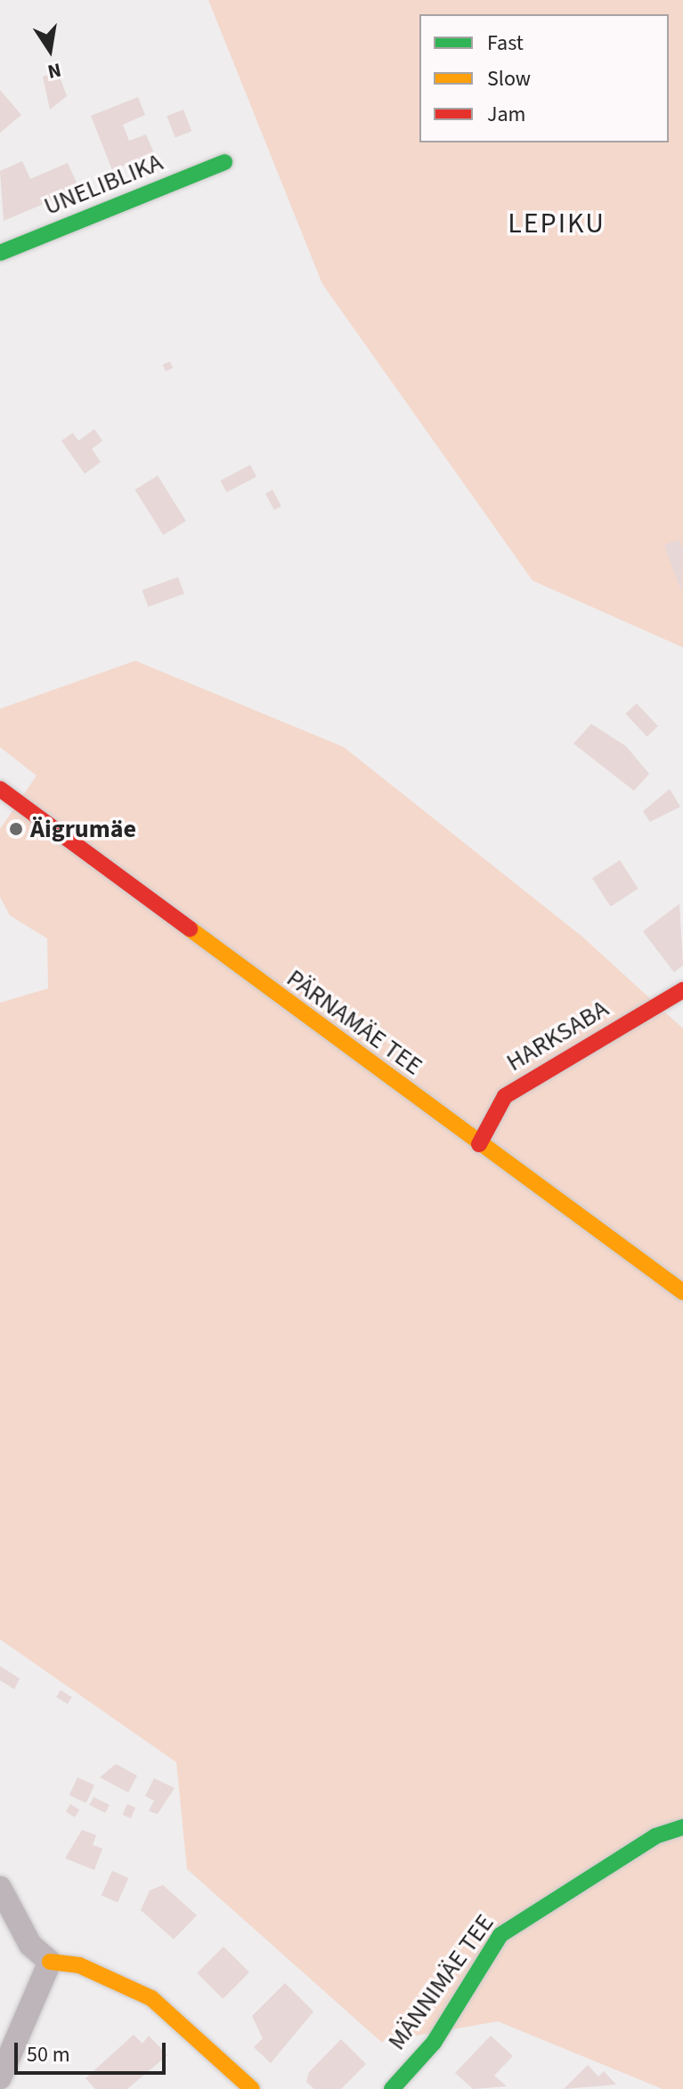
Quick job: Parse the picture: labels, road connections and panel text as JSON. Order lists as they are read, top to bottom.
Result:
{
  "streets": {
    "street": [
      "UNELIBLIKA",
      "PÄRNAMÄE TEE",
      "HARKSABA",
      "MÄNNIMÄE TEE"
    ]
  },
  "crossings": [
    ["PÄRNAMÄE TEE", "HARKSABA"]
  ],
  "districts": ["LEPIKU"],
  "places": ["Äigrumäe"],
  "legend": ["Fast", "Slow", "Jam"],
  "scale_bar": "50 m",
  "north": "bottom"
}
